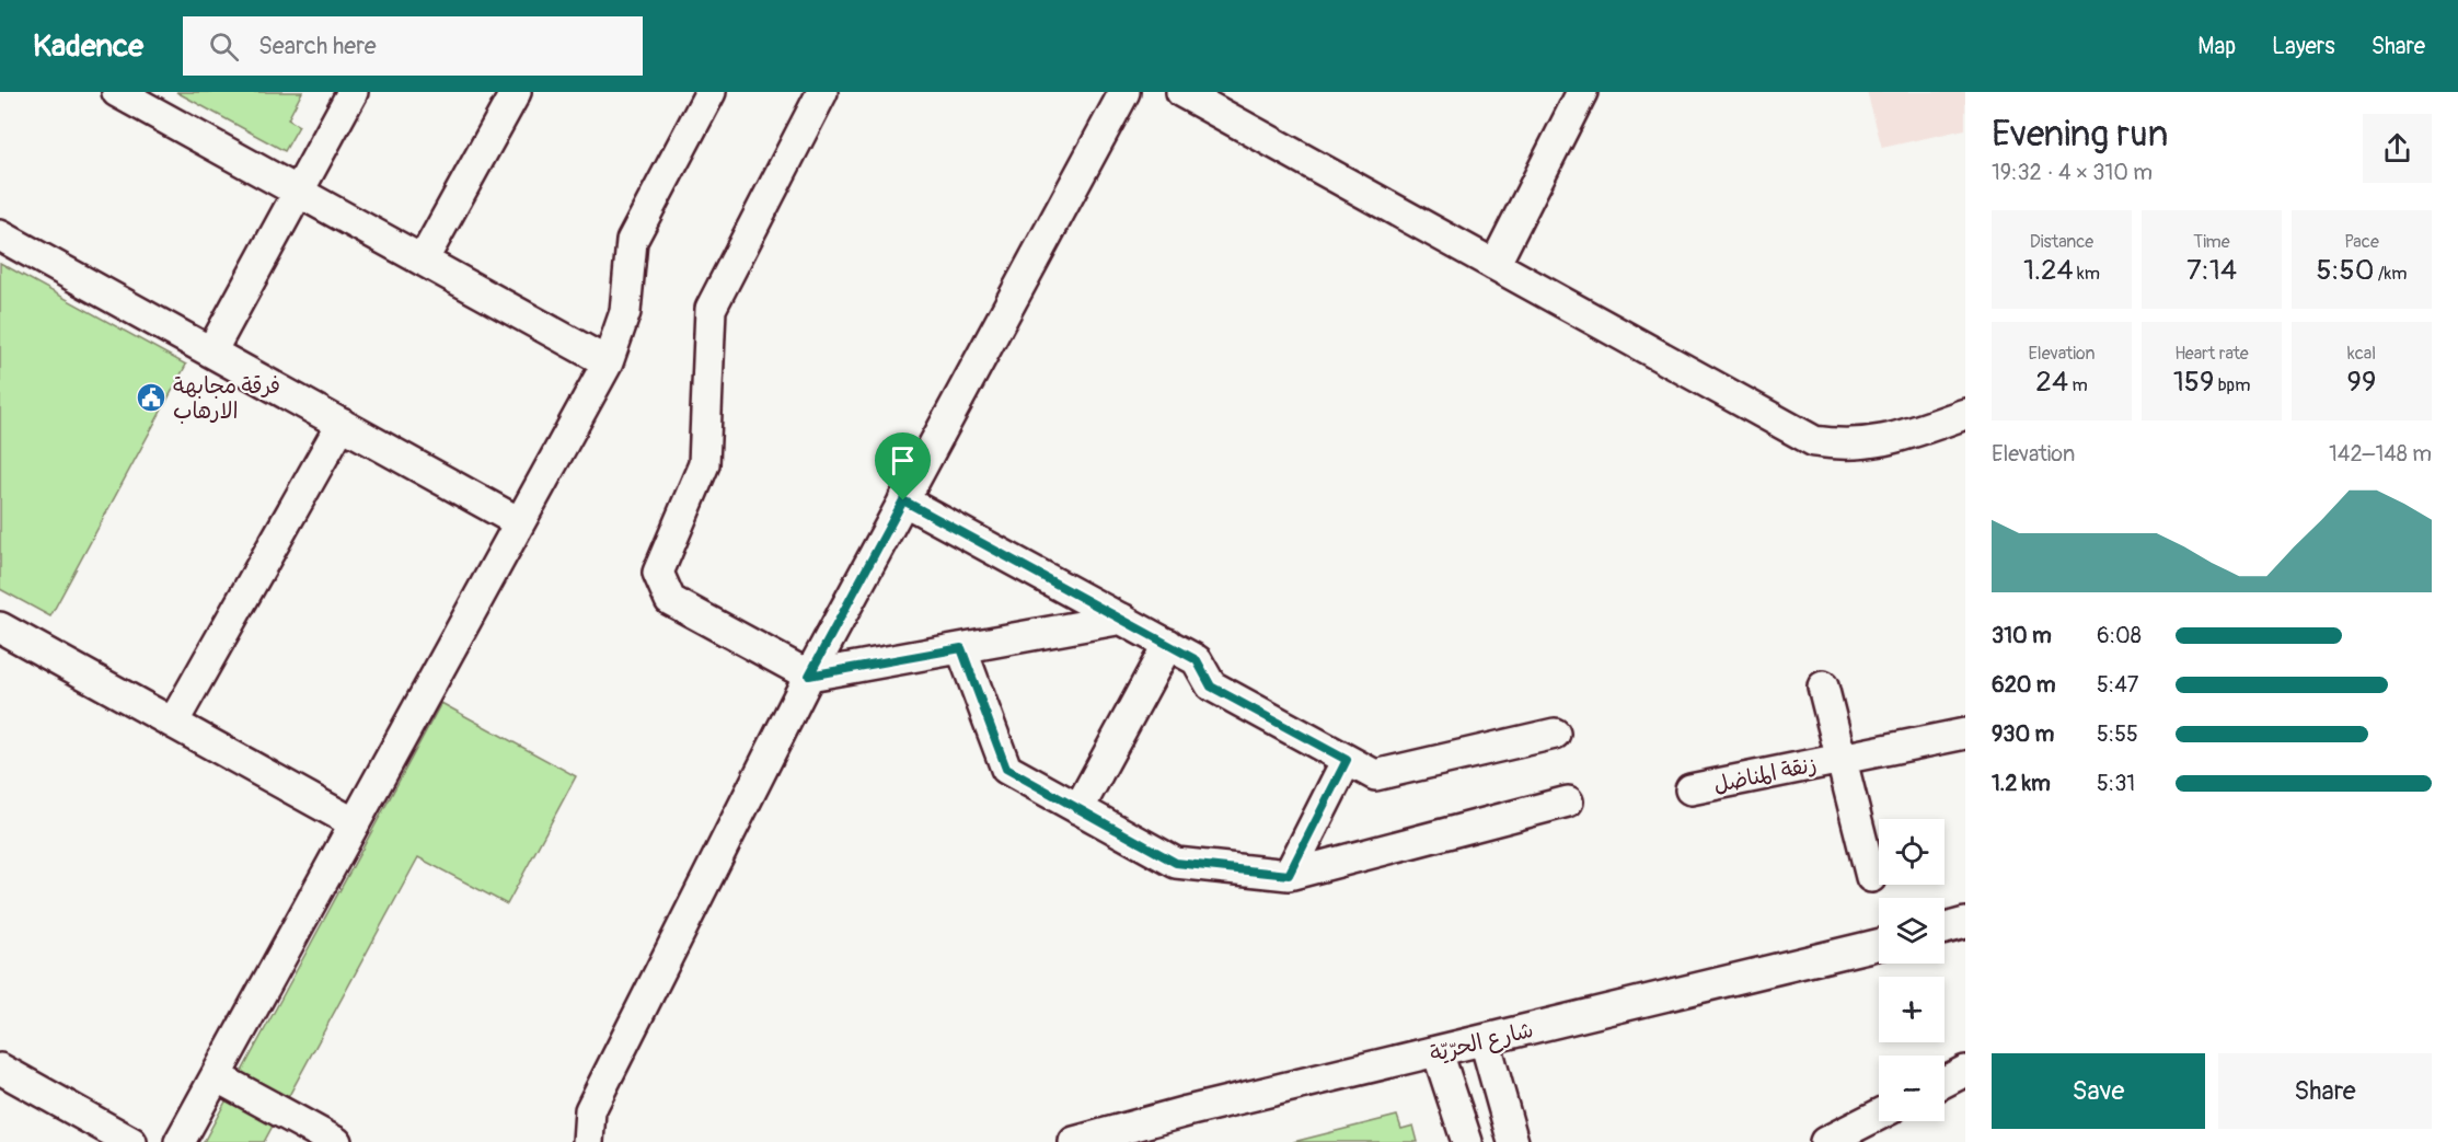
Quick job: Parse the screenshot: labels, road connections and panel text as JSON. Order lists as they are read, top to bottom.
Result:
{
  "streets": {
    "street": ["زنقة المناضل", "شارع الحرّيّة"]
  },
  "places": {
    "public building": ["فرقة مجابهة الارهاب"]
  },
  "page": {
    "header": "Kadence",
    "search": "Search here",
    "nav": ["Map", "Layers", "Share"],
    "heading": ["Evening run", "19:32 · 4 × 310 m"],
    "stats": [
      ["Distance", "1.24 km"],
      ["Time", "7:14"],
      ["Pace", "5:50 /km"],
      ["Elevation", "24 m"],
      ["Heart rate", "159 bpm"],
      ["kcal", "99"]
    ],
    "chart": ["Elevation", "142–148 m"],
    "list": [
      {
        "name": "310 m",
        "note": "6:08"
      },
      {
        "name": "620 m",
        "note": "5:47"
      },
      {
        "name": "930 m",
        "note": "5:55"
      },
      {
        "name": "1.2 km",
        "note": "5:31"
      }
    ],
    "map_buttons": ["+", "−"],
    "buttons": ["Save", "Share"]
  }
}
